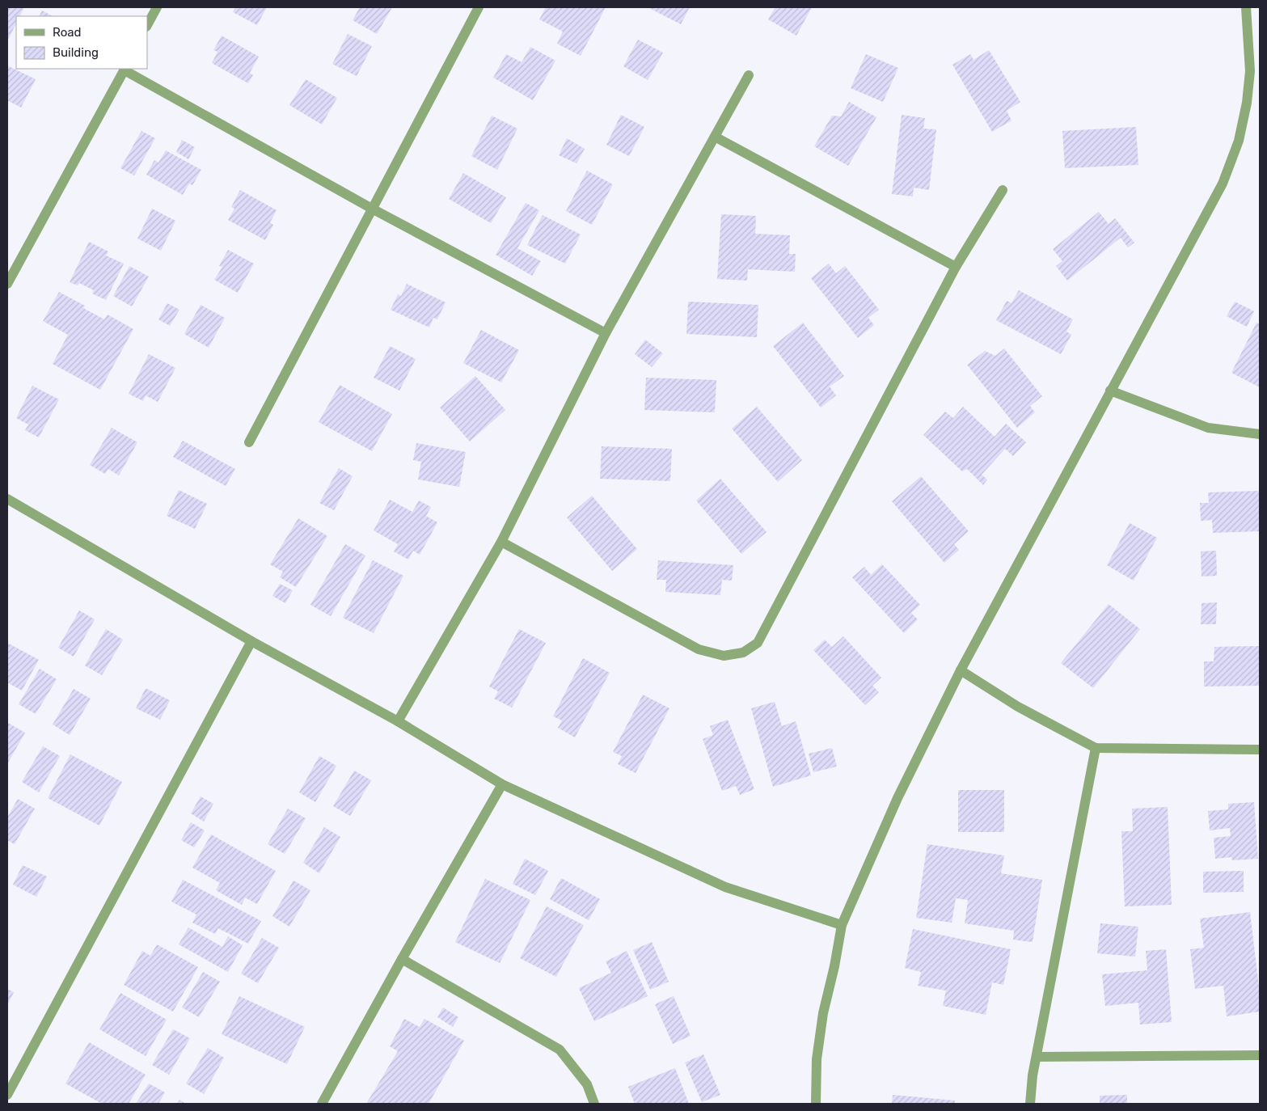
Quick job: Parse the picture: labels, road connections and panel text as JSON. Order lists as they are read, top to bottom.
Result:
{
  "legend": ["Road", "Building"]
}
